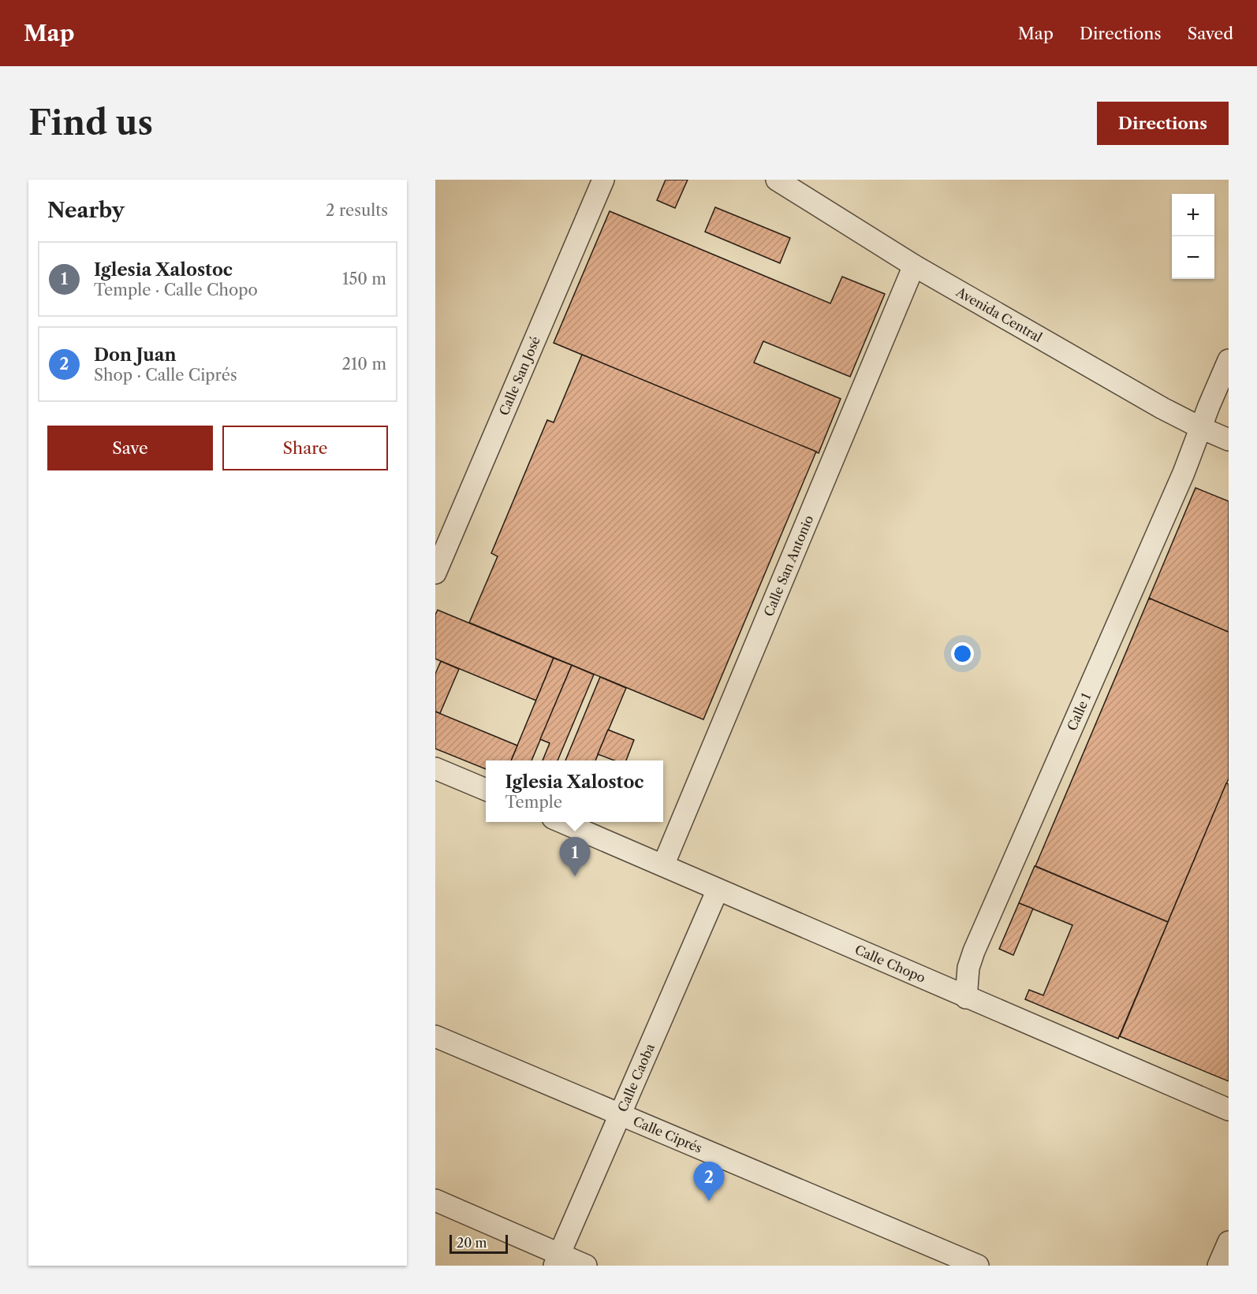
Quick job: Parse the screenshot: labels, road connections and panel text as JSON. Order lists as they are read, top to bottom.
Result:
{
  "streets": {
    "street": [
      "Avenida Central",
      "Calle San José",
      "Calle San Antonio",
      "Calle 1",
      "Calle Chopo",
      "Calle Caoba",
      "Calle Ciprés"
    ]
  },
  "crossings": [
    ["Avenida Central", "Calle San Antonio"],
    ["Avenida Central", "Calle 1"],
    ["Calle San Antonio", "Calle Chopo"],
    ["Calle 1", "Calle Chopo"],
    ["Calle Chopo", "Calle Caoba"],
    ["Calle Caoba", "Calle Ciprés"]
  ],
  "scale_bar": "20 m",
  "page": {
    "header": "Map",
    "nav": ["Map", "Directions", "Saved"],
    "buttons": [
      "Directions",
      ["Save", "Share"]
    ],
    "title": "Find us",
    "heading": ["Nearby", "2 results"],
    "map_buttons": ["+", "−"],
    "list": [
      {
        "mark": "1",
        "name": "Iglesia Xalostoc",
        "note": "Temple · Calle Chopo",
        "value": "150 m"
      },
      {
        "mark": "2",
        "name": "Don Juan",
        "note": "Shop · Calle Ciprés",
        "value": "210 m"
      }
    ],
    "popup": ["Iglesia Xalostoc", "Temple"],
    "pins": ["1", "2"],
    "scale": "20 m"
  }
}
